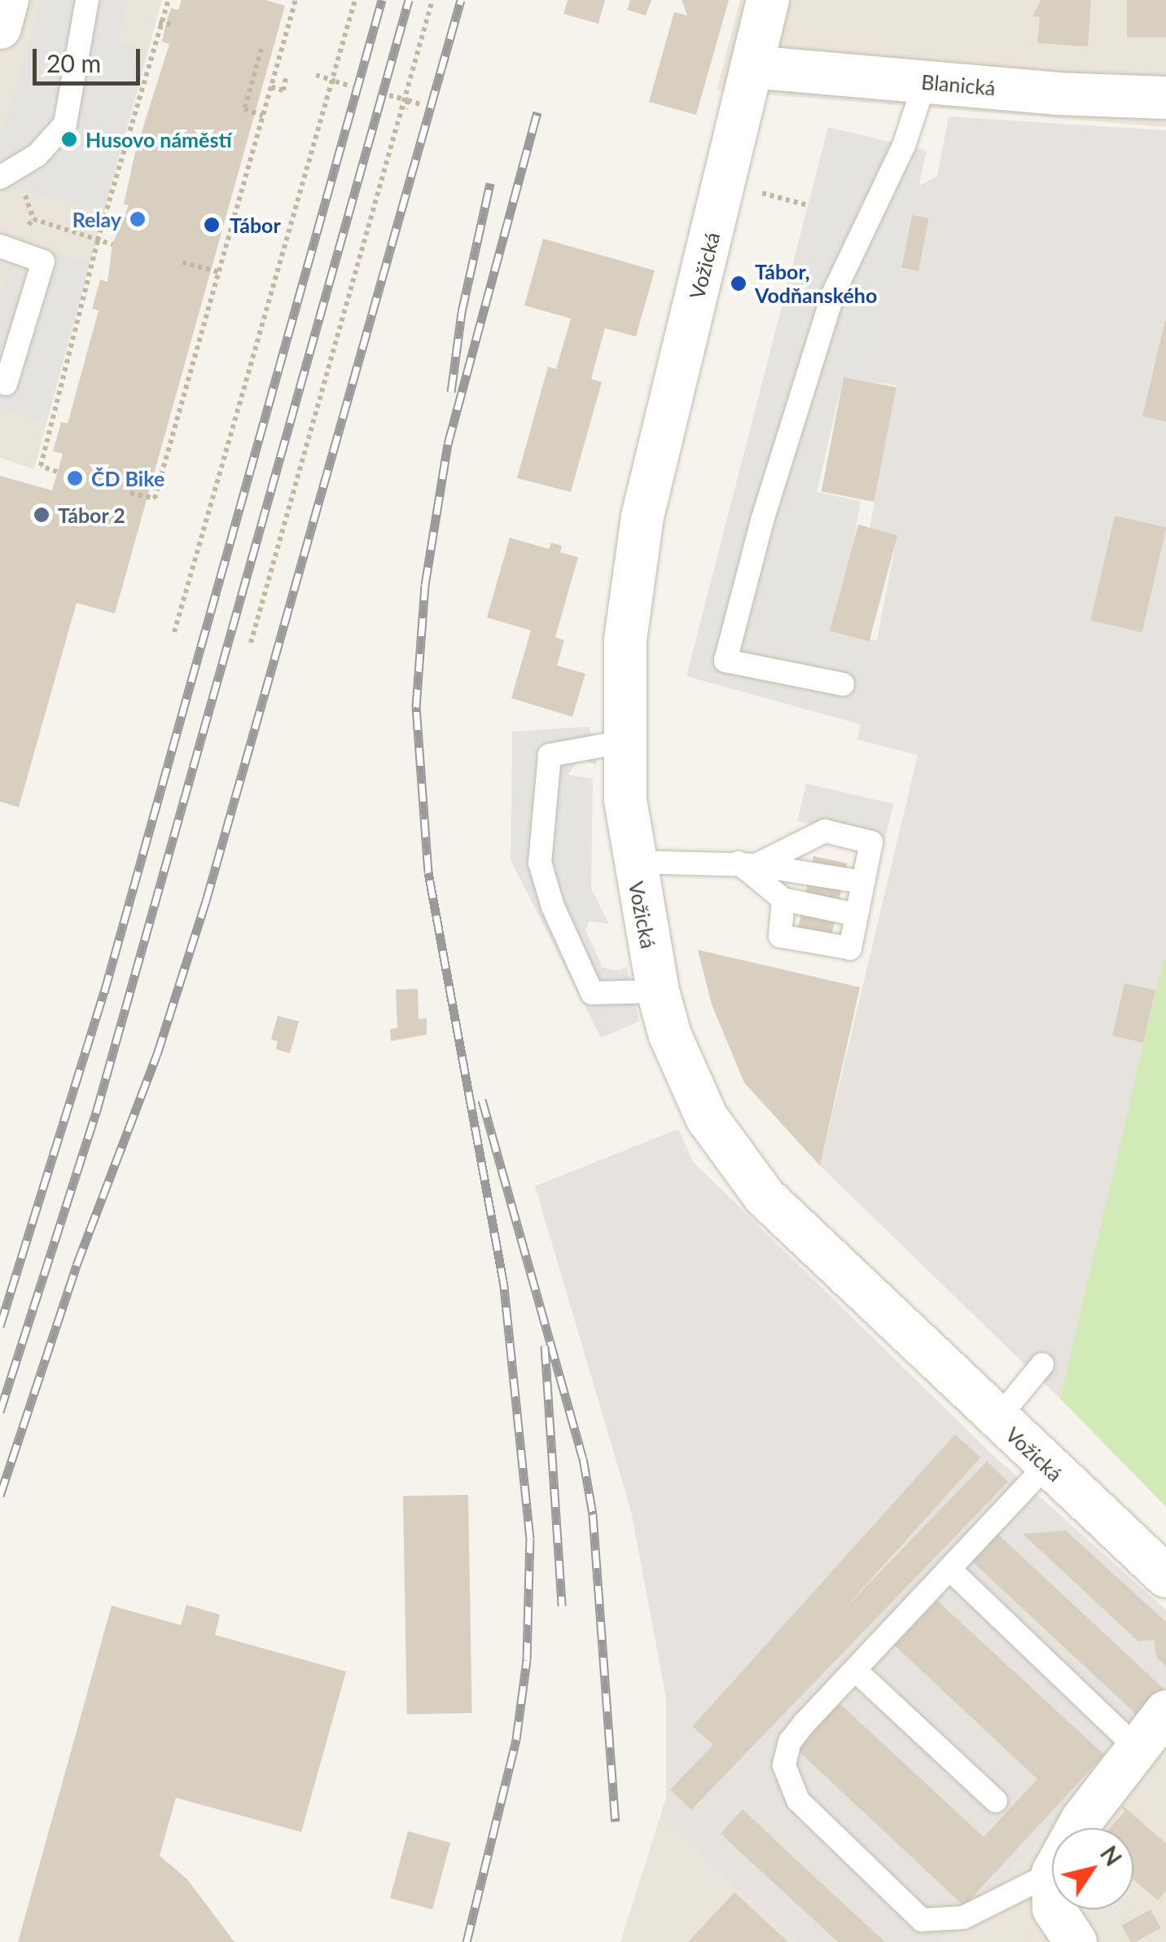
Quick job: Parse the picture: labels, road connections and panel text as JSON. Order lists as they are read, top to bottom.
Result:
{
  "streets": {
    "street": ["Blanická", "Vožická"]
  },
  "crossings": [
    ["Blanická", "Vožická"]
  ],
  "places": [
    "Husovo náměstí",
    "Relay",
    "Tábor",
    "Tábor, Vodňanského",
    "ČD Bike",
    "Tábor 2"
  ],
  "scale_bar": "20 m",
  "north": "top right"
}
